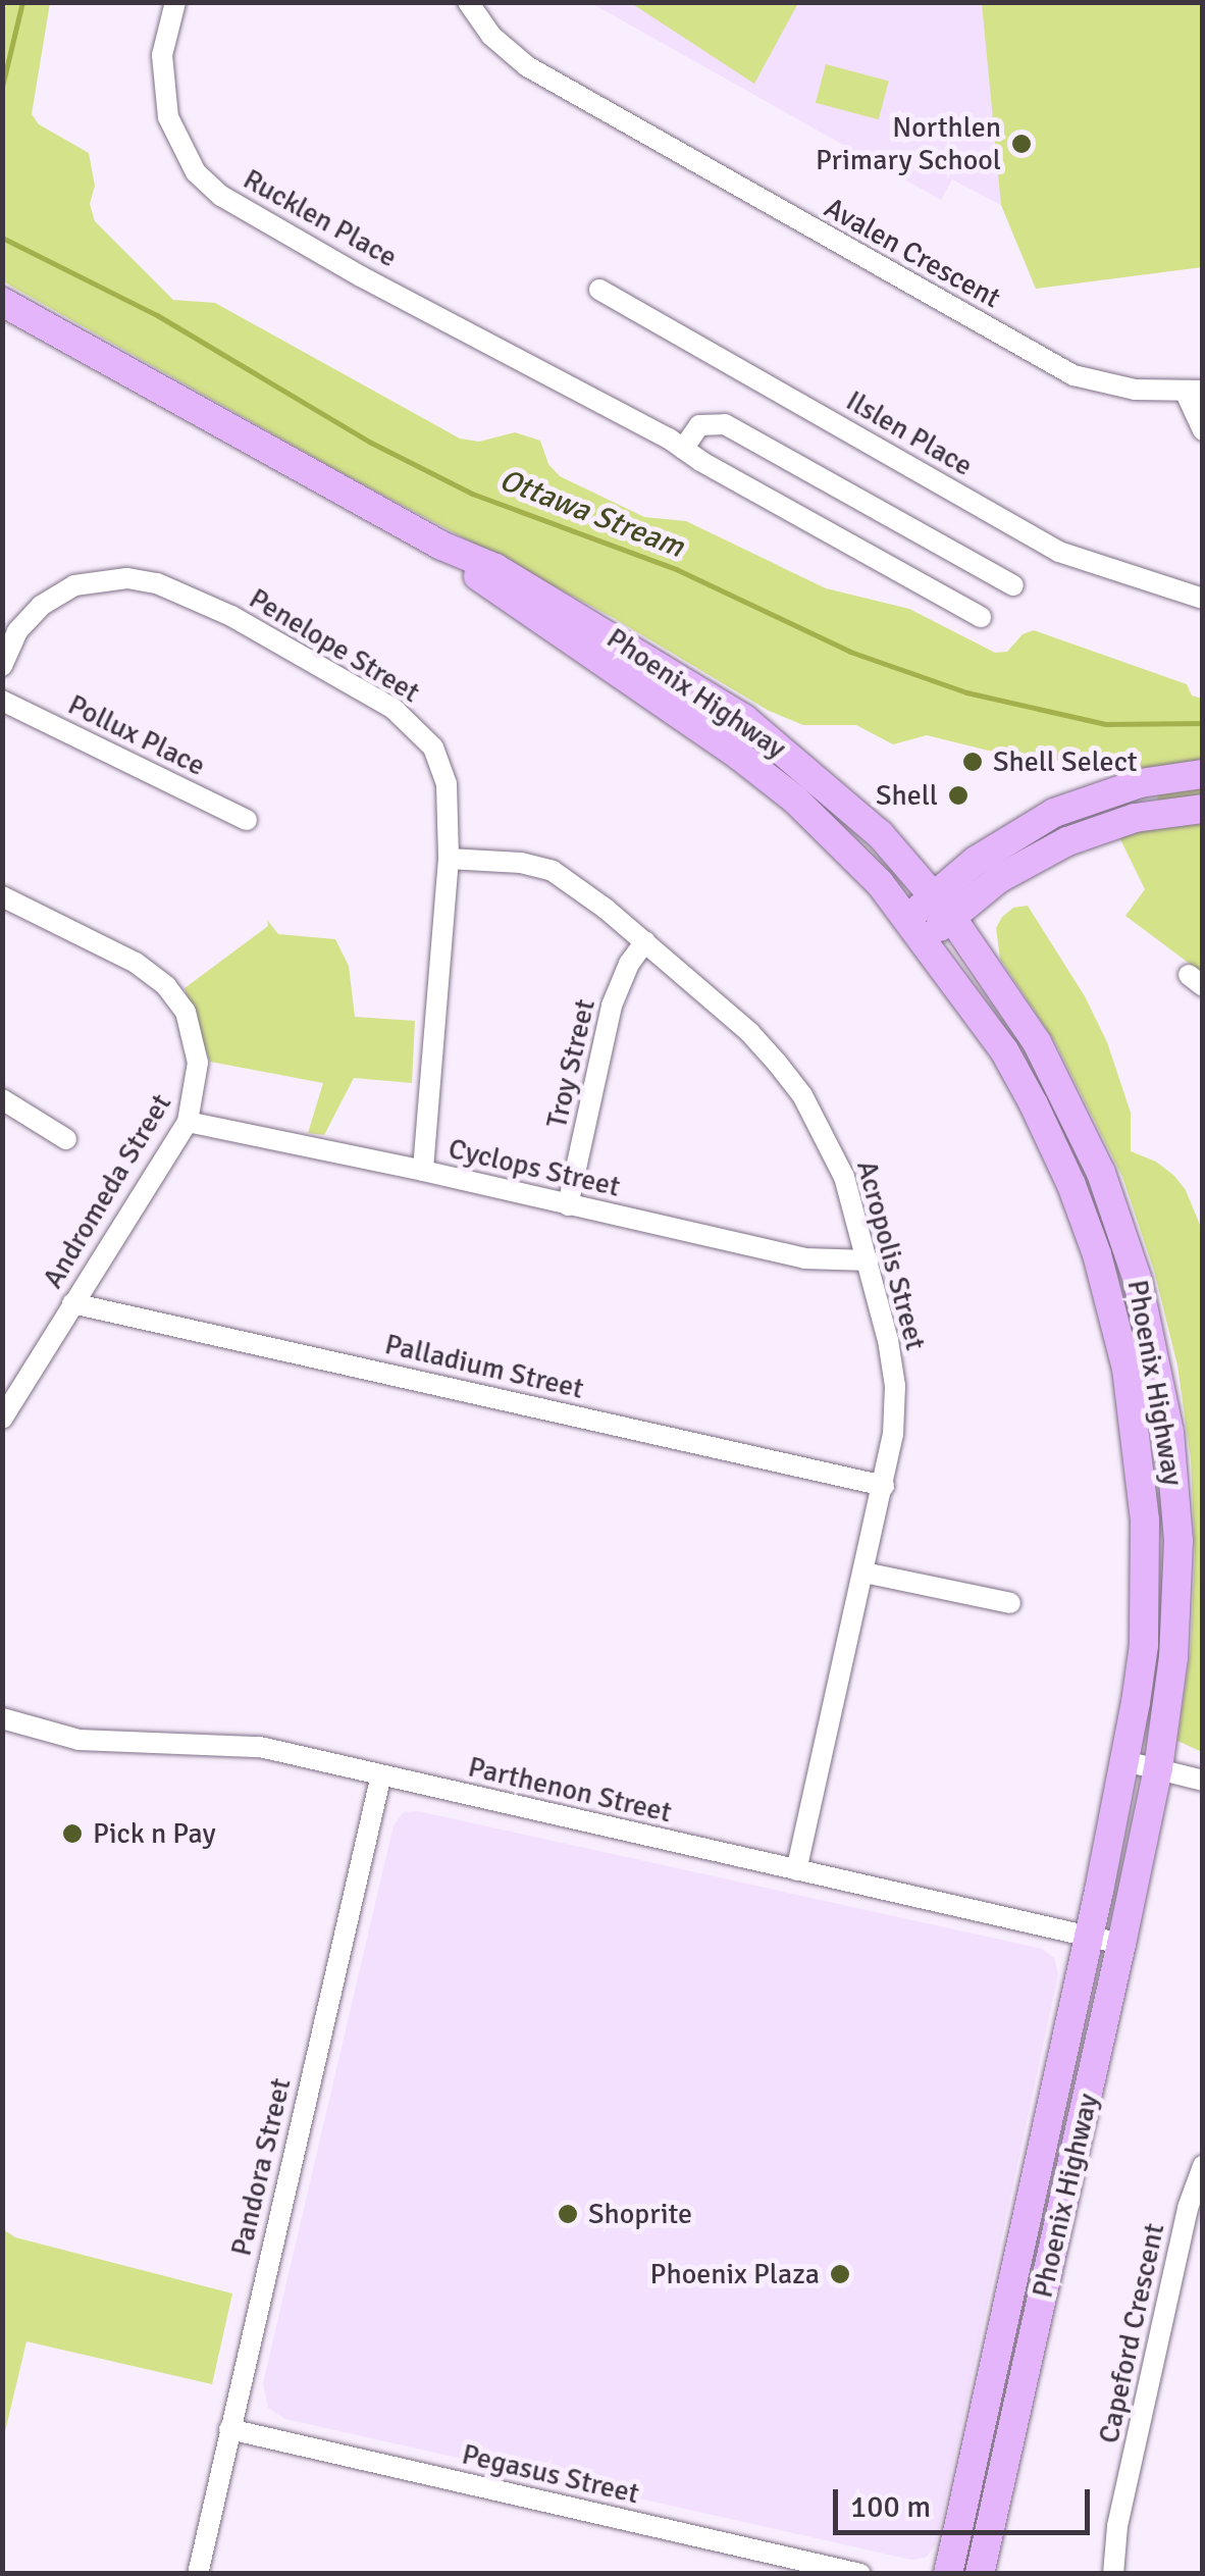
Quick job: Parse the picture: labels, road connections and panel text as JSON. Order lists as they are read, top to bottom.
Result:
{
  "streets": {
    "main road": ["Phoenix Highway"],
    "street": [
      "Rucklen Place",
      "Avalen Crescent",
      "Ilslen Place",
      "Penelope Street",
      "Pollux Place",
      "Troy Street",
      "Cyclops Street",
      "Andromeda Street",
      "Acropolis Street",
      "Palladium Street",
      "Parthenon Street",
      "Pandora Street",
      "Capeford Crescent",
      "Pegasus Street"
    ]
  },
  "crossings": [
    ["Penelope Street", "Cyclops Street"],
    ["Penelope Street", "Acropolis Street"],
    ["Phoenix Highway", "Parthenon Street"],
    ["Troy Street", "Cyclops Street"],
    ["Troy Street", "Acropolis Street"],
    ["Cyclops Street", "Andromeda Street"],
    ["Cyclops Street", "Acropolis Street"],
    ["Andromeda Street", "Palladium Street"],
    ["Acropolis Street", "Palladium Street"],
    ["Acropolis Street", "Parthenon Street"],
    ["Parthenon Street", "Pandora Street"],
    ["Pandora Street", "Pegasus Street"]
  ],
  "water": ["Ottawa Stream"],
  "places": [
    "Northlen Primary School",
    "Shell Select",
    "Shell",
    "Pick n Pay",
    "Shoprite",
    "Phoenix Plaza"
  ],
  "scale_bar": "100 m"
}
